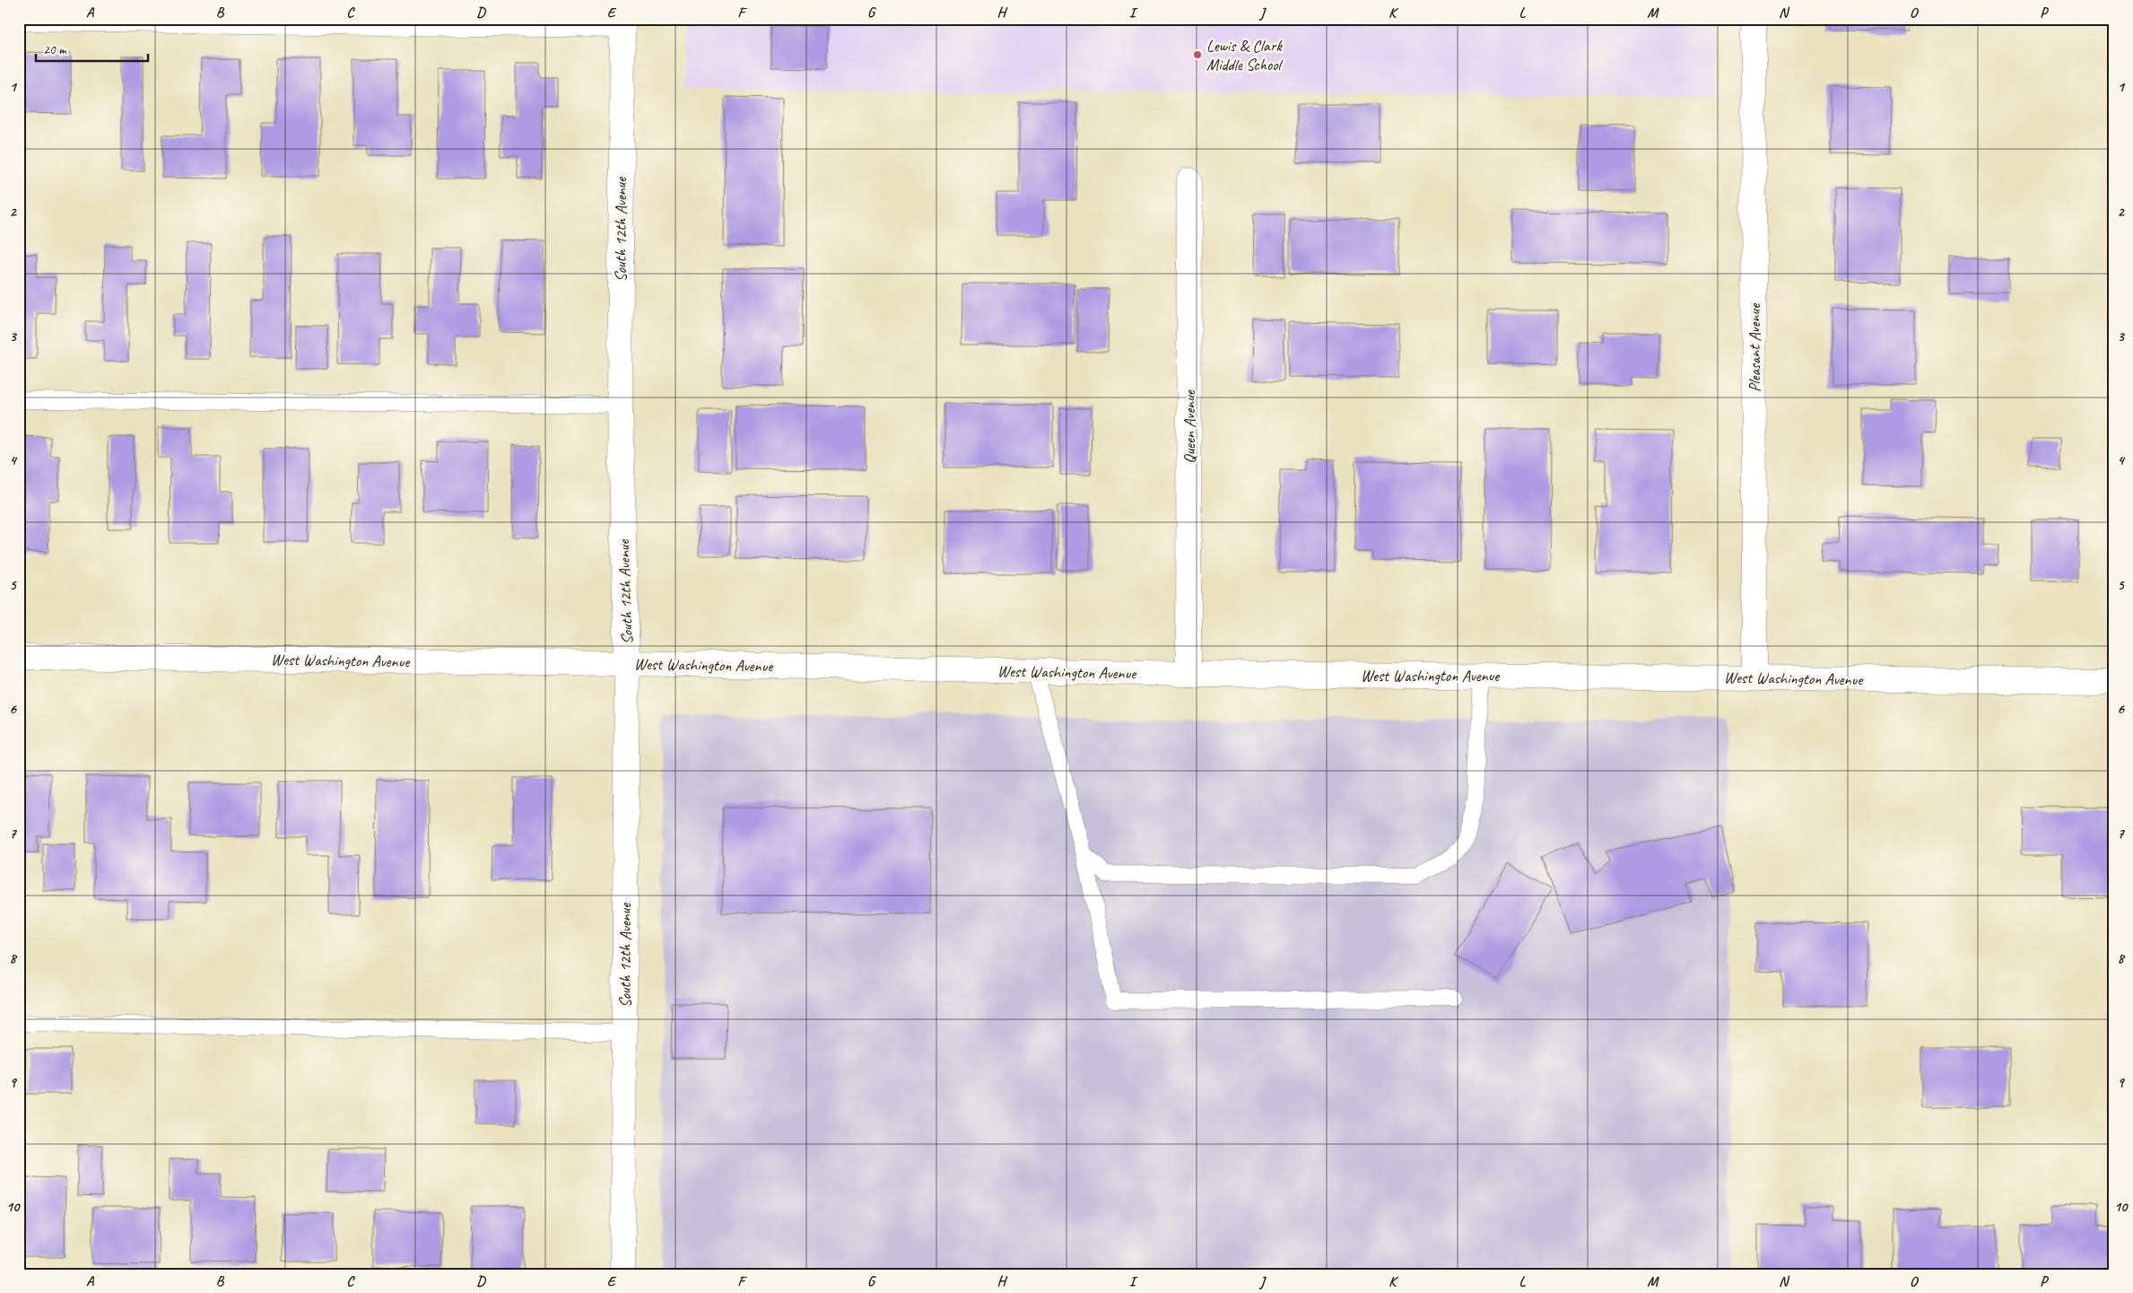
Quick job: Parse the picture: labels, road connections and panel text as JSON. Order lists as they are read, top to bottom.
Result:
{
  "streets": {
    "street": [
      "South 12th Avenue",
      "Pleasant Avenue",
      "Queen Avenue",
      "West Washington Avenue"
    ]
  },
  "crossings": [
    ["South 12th Avenue", "West Washington Avenue"],
    ["Pleasant Avenue", "West Washington Avenue"],
    ["Queen Avenue", "West Washington Avenue"]
  ],
  "places": ["Lewis & Clark Middle School"],
  "scale_bar": "20 m",
  "grid": {
    "columns": [
      "A",
      "B",
      "C",
      "D",
      "E",
      "F",
      "G",
      "H",
      "I",
      "J",
      "K",
      "L",
      "M",
      "N",
      "O",
      "P"
    ],
    "rows": [
      "1",
      "2",
      "3",
      "4",
      "5",
      "6",
      "7",
      "8",
      "9",
      "10"
    ]
  }
}
